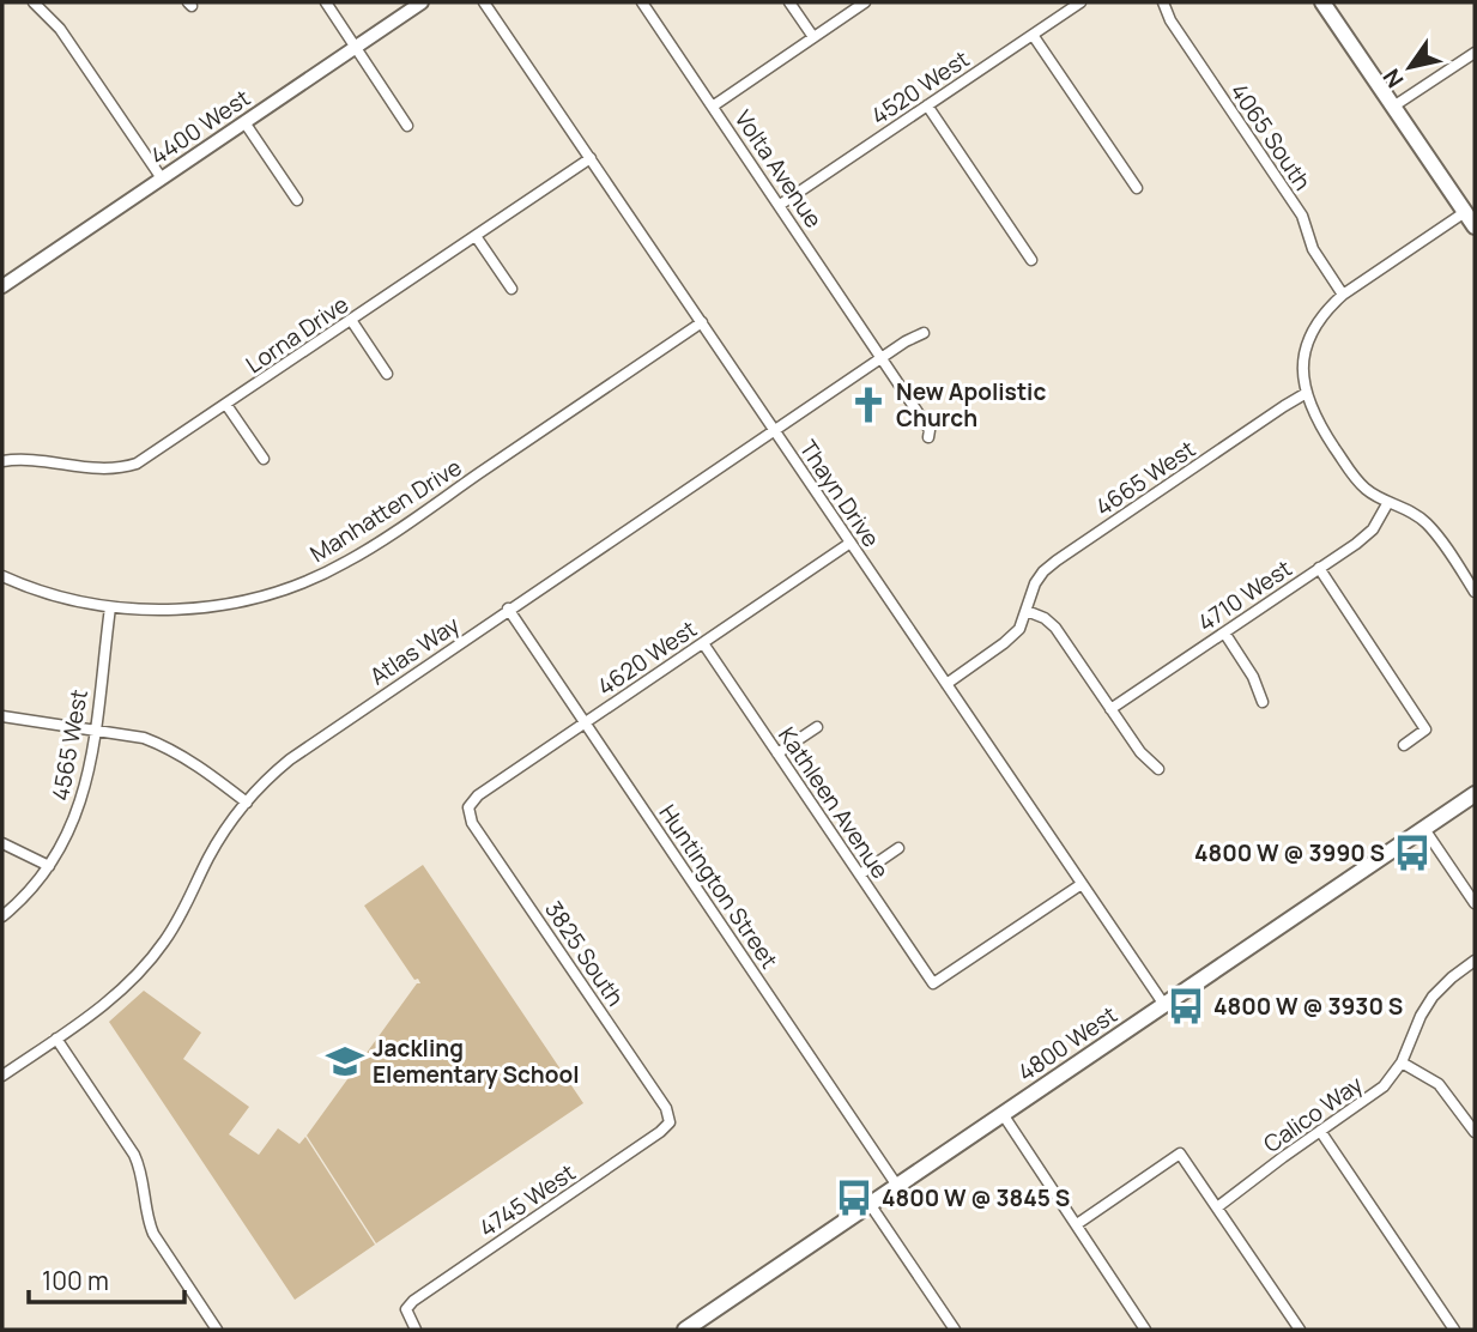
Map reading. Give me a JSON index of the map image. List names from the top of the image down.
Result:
{
  "streets": {
    "main road": ["4800 West"],
    "street": [
      "4520 West",
      "4400 West",
      "4065 South",
      "Volta Avenue",
      "Lorna Drive",
      "4665 West",
      "Thayn Drive",
      "Manhatten Drive",
      "4710 West",
      "Atlas Way",
      "4620 West",
      "4565 West",
      "Kathleen Avenue",
      "Huntington Street",
      "3825 South",
      "Calico Way",
      "4745 West"
    ]
  },
  "crossings": [
    ["4520 West", "Volta Avenue"],
    ["Volta Avenue", "Atlas Way"],
    ["Lorna Drive", "Thayn Drive"],
    ["4665 West", "Thayn Drive"],
    ["Thayn Drive", "Manhatten Drive"],
    ["Thayn Drive", "Atlas Way"],
    ["Thayn Drive", "4620 West"],
    ["Thayn Drive", "Kathleen Avenue"],
    ["Thayn Drive", "4800 West"],
    ["Manhatten Drive", "4565 West"],
    ["Atlas Way", "Huntington Street"],
    ["4620 West", "Kathleen Avenue"],
    ["4620 West", "Huntington Street"],
    ["4620 West", "3825 South"],
    ["Huntington Street", "4800 West"],
    ["3825 South", "4745 West"]
  ],
  "places": {
    "church": ["New Apolistic Church"],
    "bus stop": ["4800 W @ 3990 S", "4800 W @ 3930 S", "4800 W @ 3845 S"],
    "school or university": ["Jackling Elementary School"]
  },
  "scale_bar": "100 m",
  "north": "bottom left"
}
